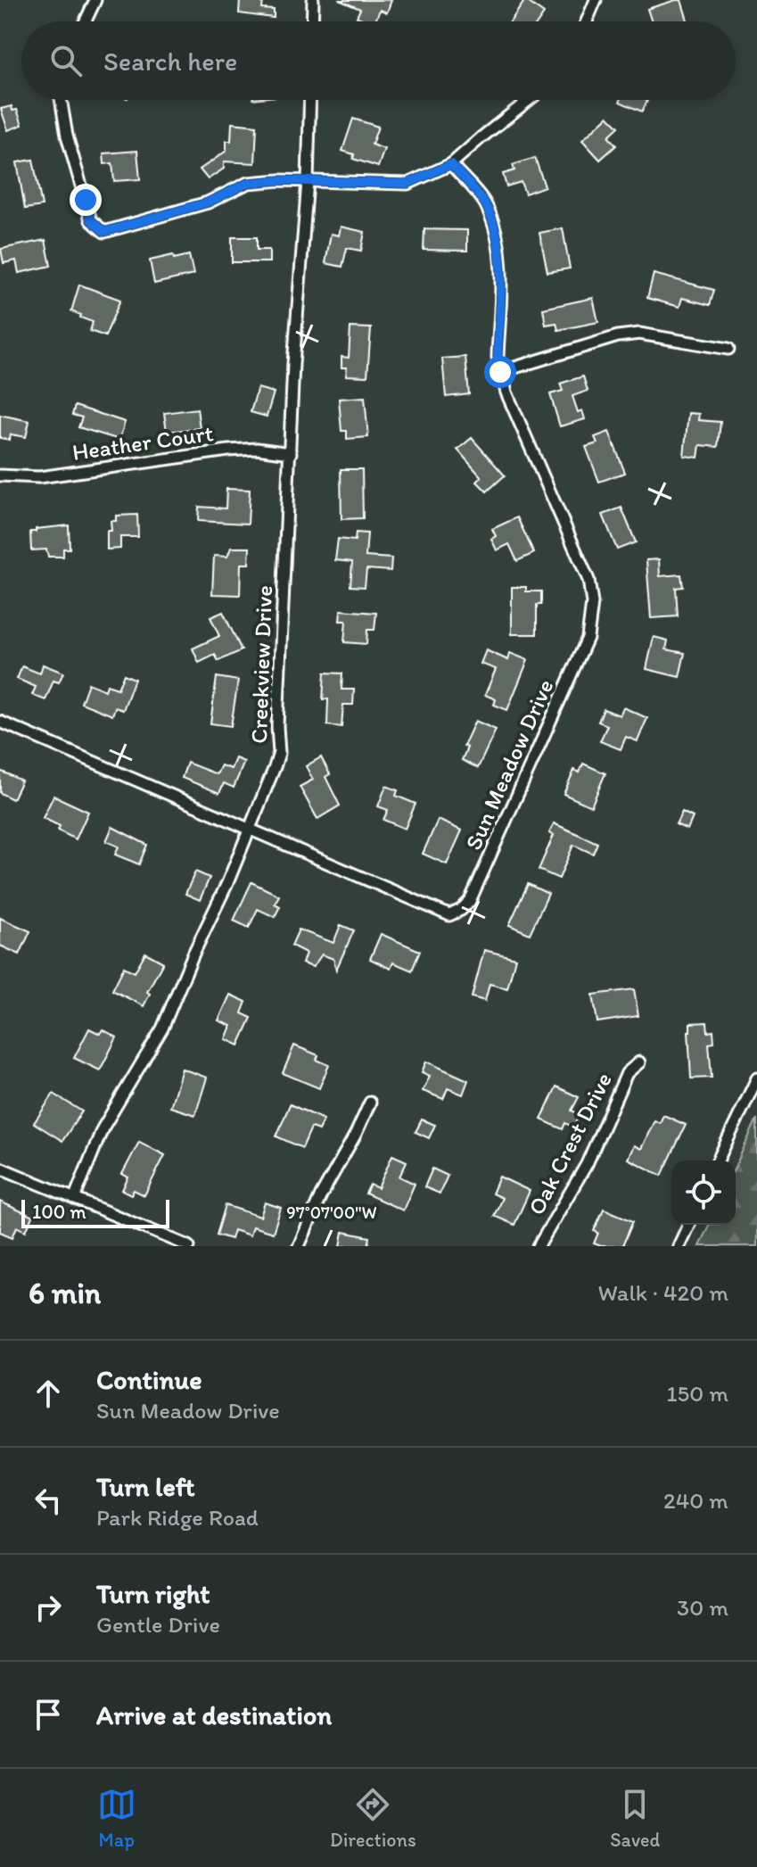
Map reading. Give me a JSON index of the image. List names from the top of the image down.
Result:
{
  "streets": {
    "street": [
      "Heather Court",
      "Creekview Drive",
      "Sun Meadow Drive",
      "Oak Crest Drive"
    ]
  },
  "crossings": [
    ["Heather Court", "Creekview Drive"],
    ["Creekview Drive", "Sun Meadow Drive"]
  ],
  "scale_bar": "100 m",
  "page": {
    "search": "Search here",
    "scale": "100 m",
    "heading": ["6 min", "Walk · 420 m"],
    "list": [
      ["Continue", "Sun Meadow Drive", "150 m"],
      ["Turn left", "Park Ridge Road", "240 m"],
      ["Turn right", "Gentle Drive", "30 m"],
      "Arrive at destination"
    ],
    "nav": ["Map", "Directions", "Saved"]
  },
  "coordinates": ["97°07'00\"W"]
}
